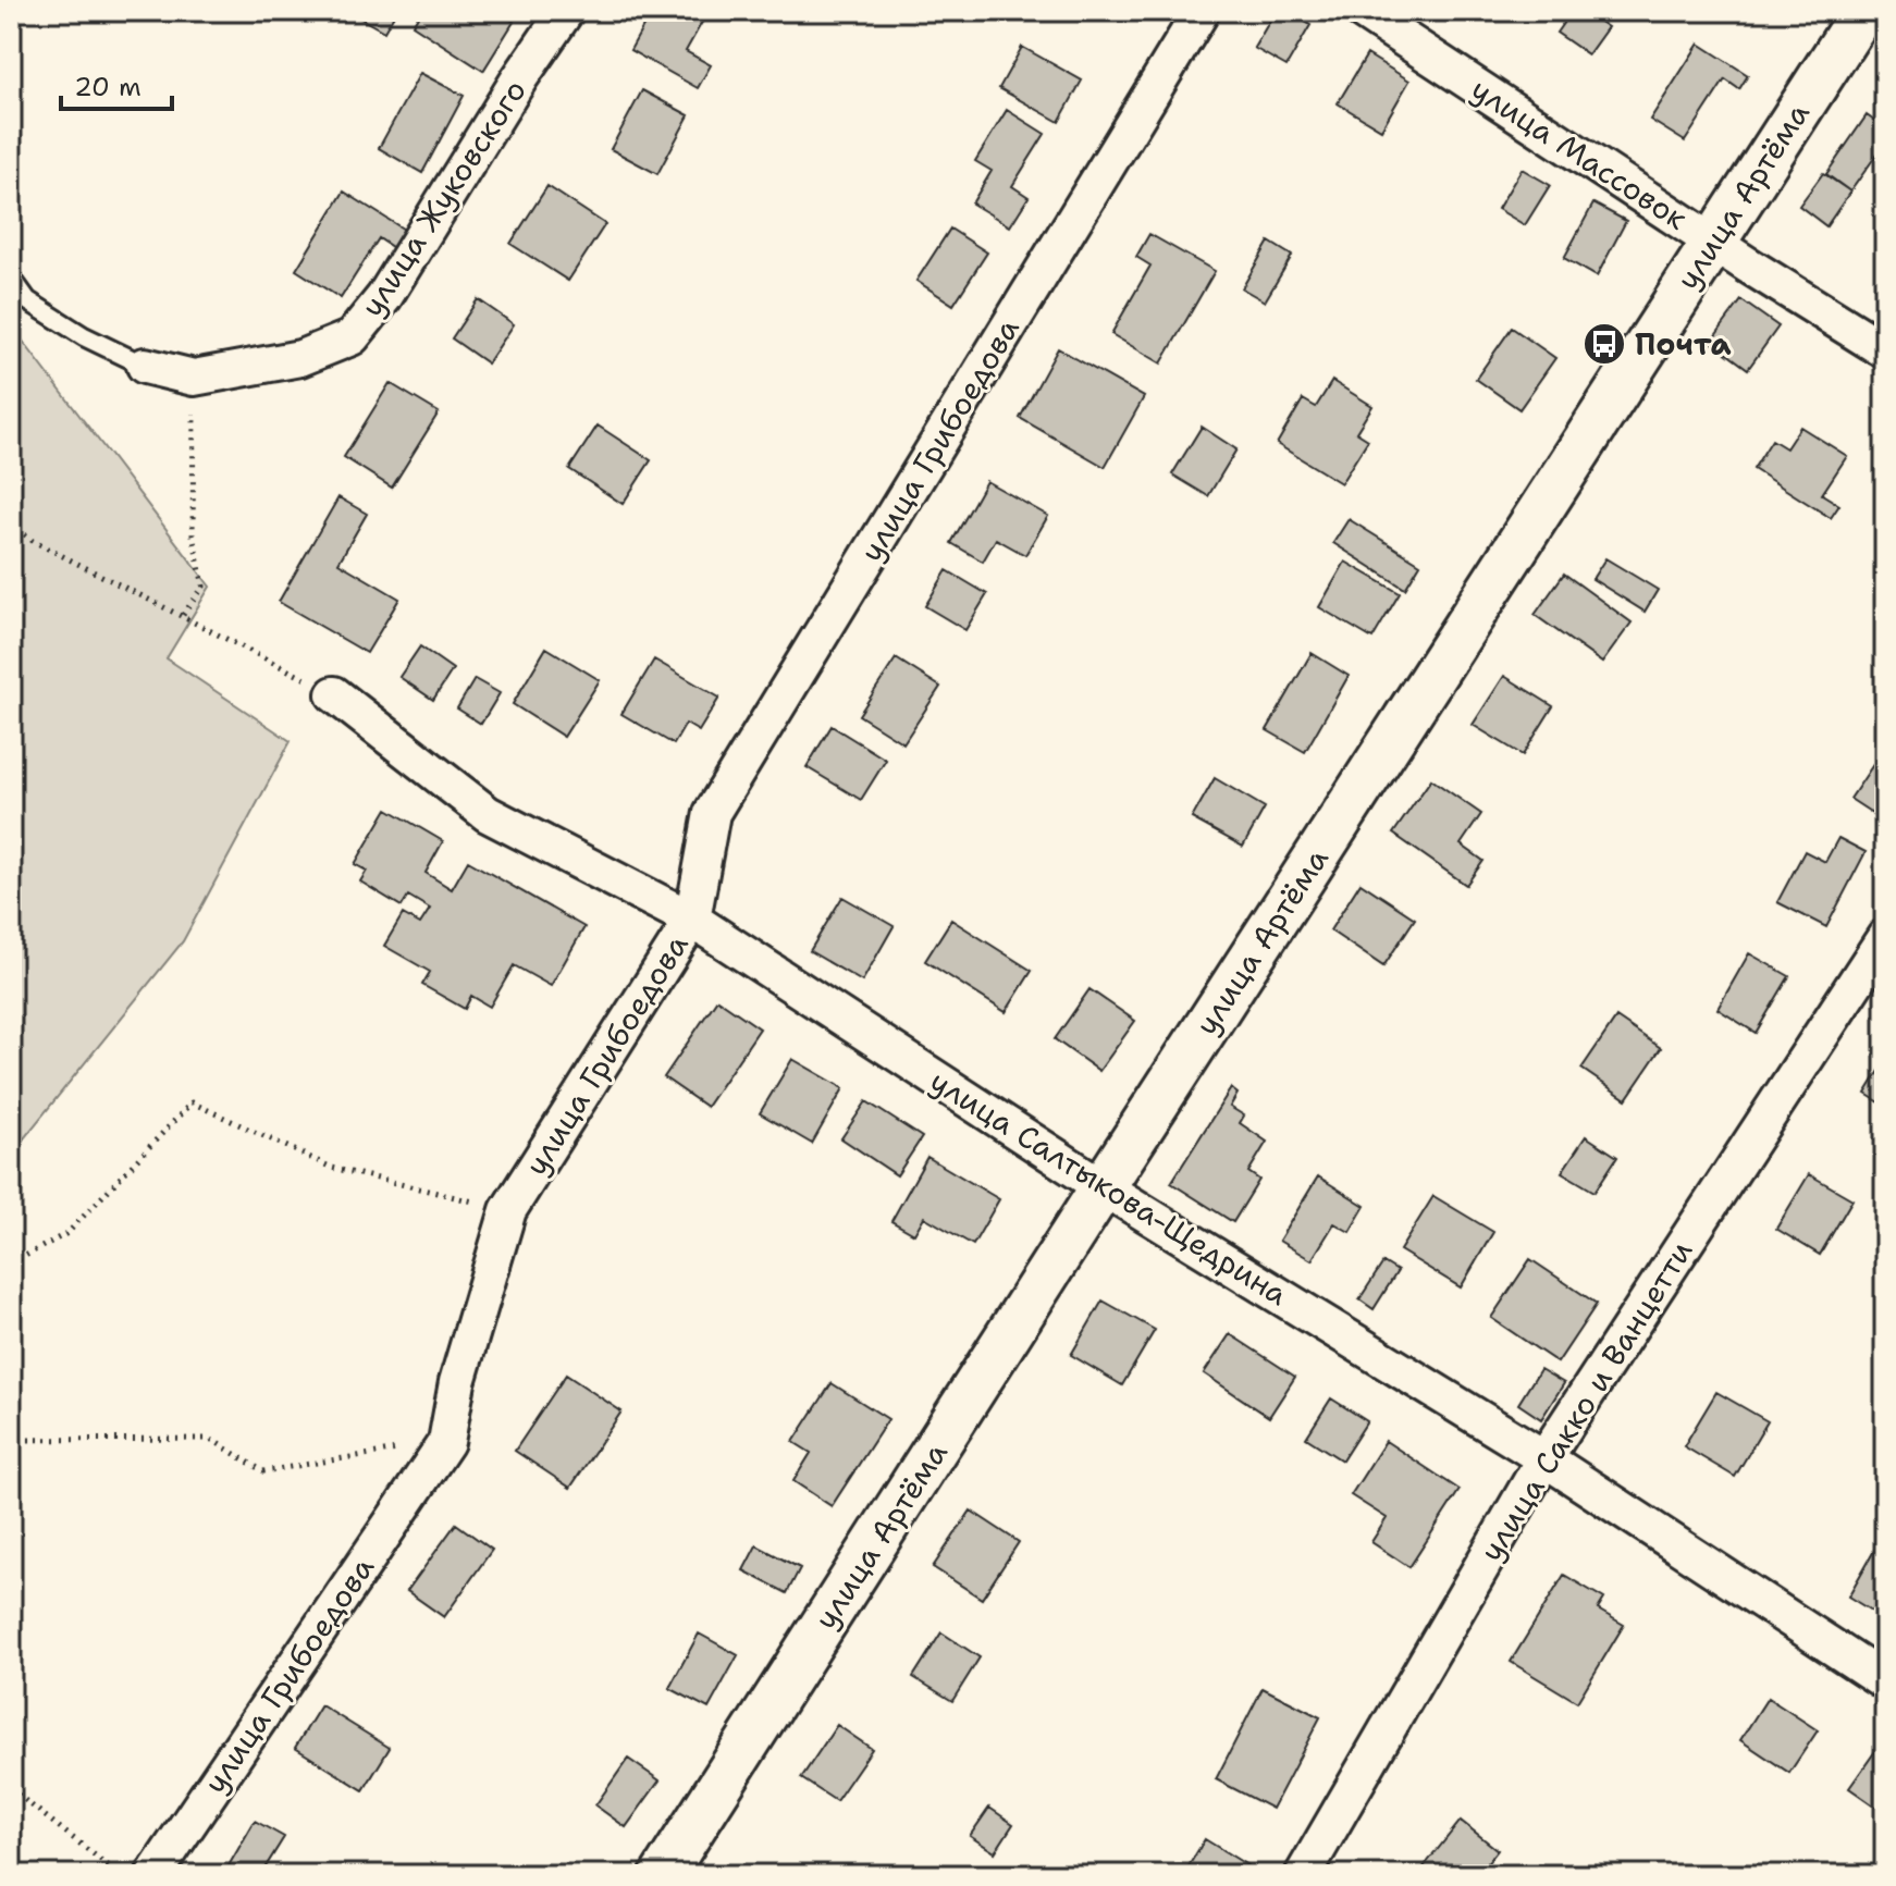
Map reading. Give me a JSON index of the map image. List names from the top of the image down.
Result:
{
  "streets": {
    "street": [
      "улица Массовок",
      "улица Артёма",
      "улица Жуковского",
      "улица Грибоедова",
      "улица Салтыкова-Щедрина",
      "улица Сакко и Ванцетти"
    ]
  },
  "crossings": [
    ["улица Массовок", "улица Артёма"],
    ["улица Артёма", "улица Салтыкова-Щедрина"],
    ["улица Грибоедова", "улица Салтыкова-Щедрина"],
    ["улица Салтыкова-Щедрина", "улица Сакко и Ванцетти"]
  ],
  "places": {
    "bus stop": ["Почта"]
  },
  "scale_bar": "20 m"
}
